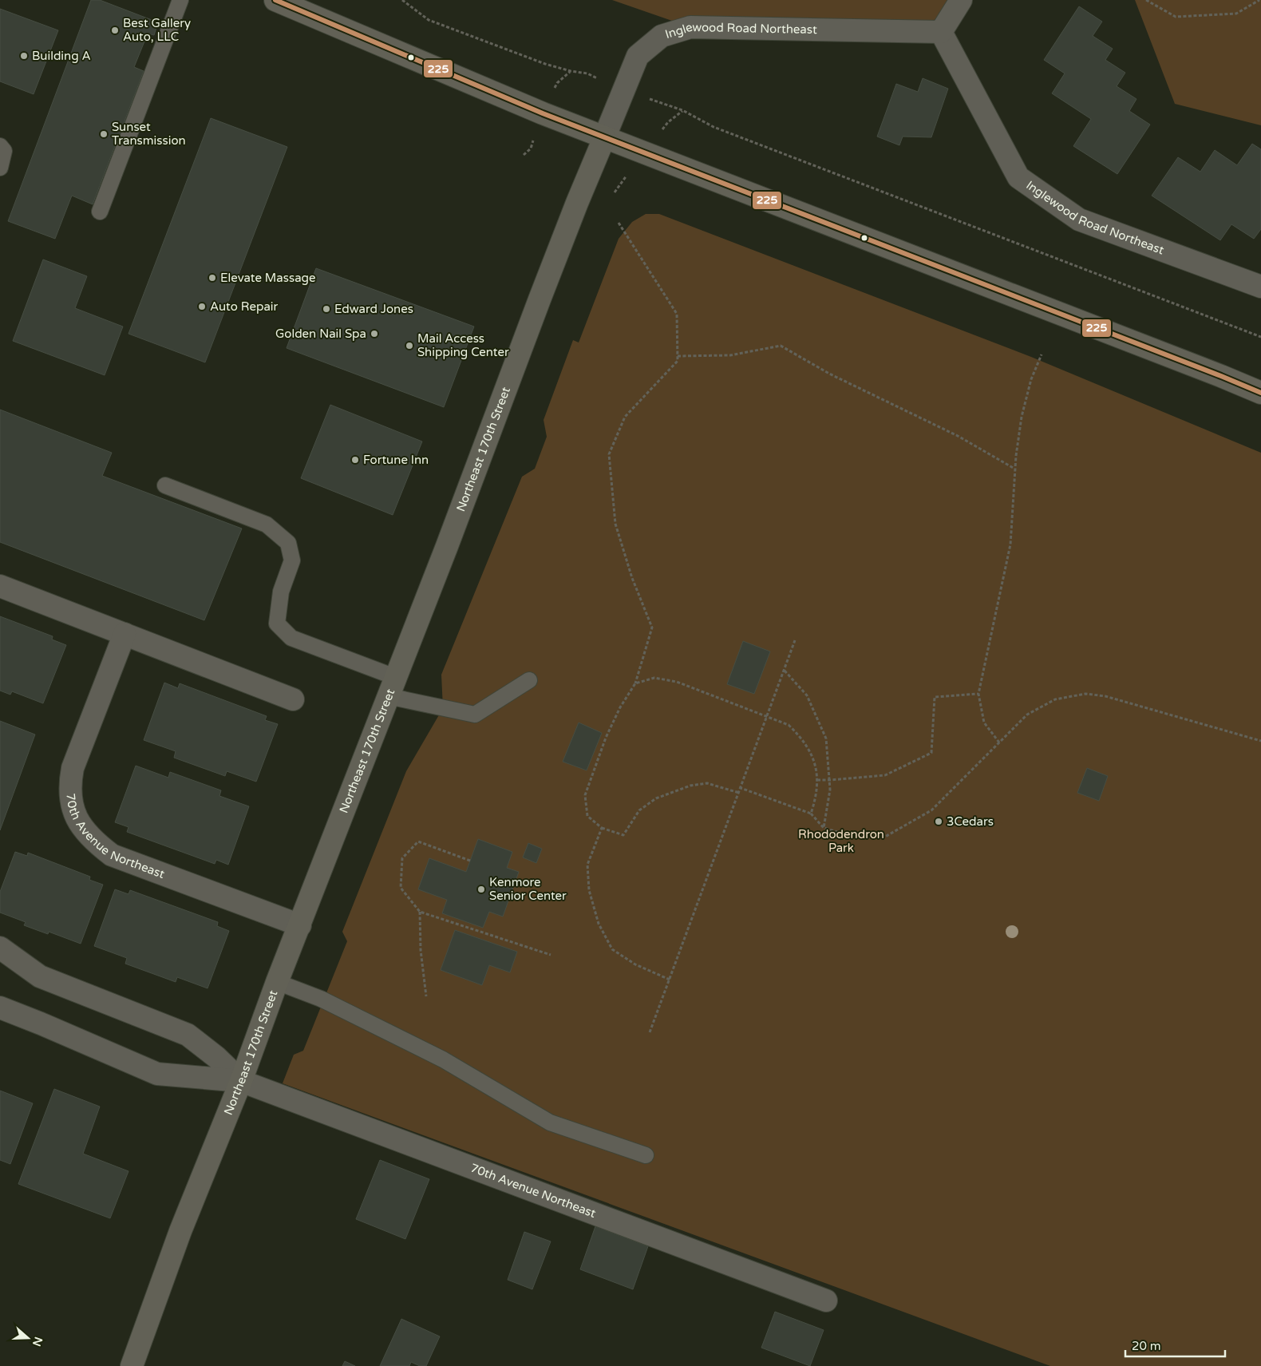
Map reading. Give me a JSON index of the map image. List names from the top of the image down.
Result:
{
  "streets": {
    "main road": ["Northeast 170th Street"],
    "street": ["Inglewood Road Northeast", "70th Avenue Northeast"]
  },
  "crossings": [
    ["Inglewood Road Northeast", "Northeast 170th Street"],
    ["Northeast 170th Street", "70th Avenue Northeast"]
  ],
  "parks": ["Rhododendron Park"],
  "places": [
    "Best Gallery Auto, LLC",
    "Building A",
    "Sunset Transmission",
    "Elevate Massage",
    "Auto Repair",
    "Edward Jones",
    "Golden Nail Spa",
    "Mail Access Shipping Center",
    "Fortune Inn",
    "3Cedars",
    "Kenmore Senior Center"
  ],
  "lines": ["transit line 225"],
  "scale_bar": "20 m",
  "north": "right"
}
